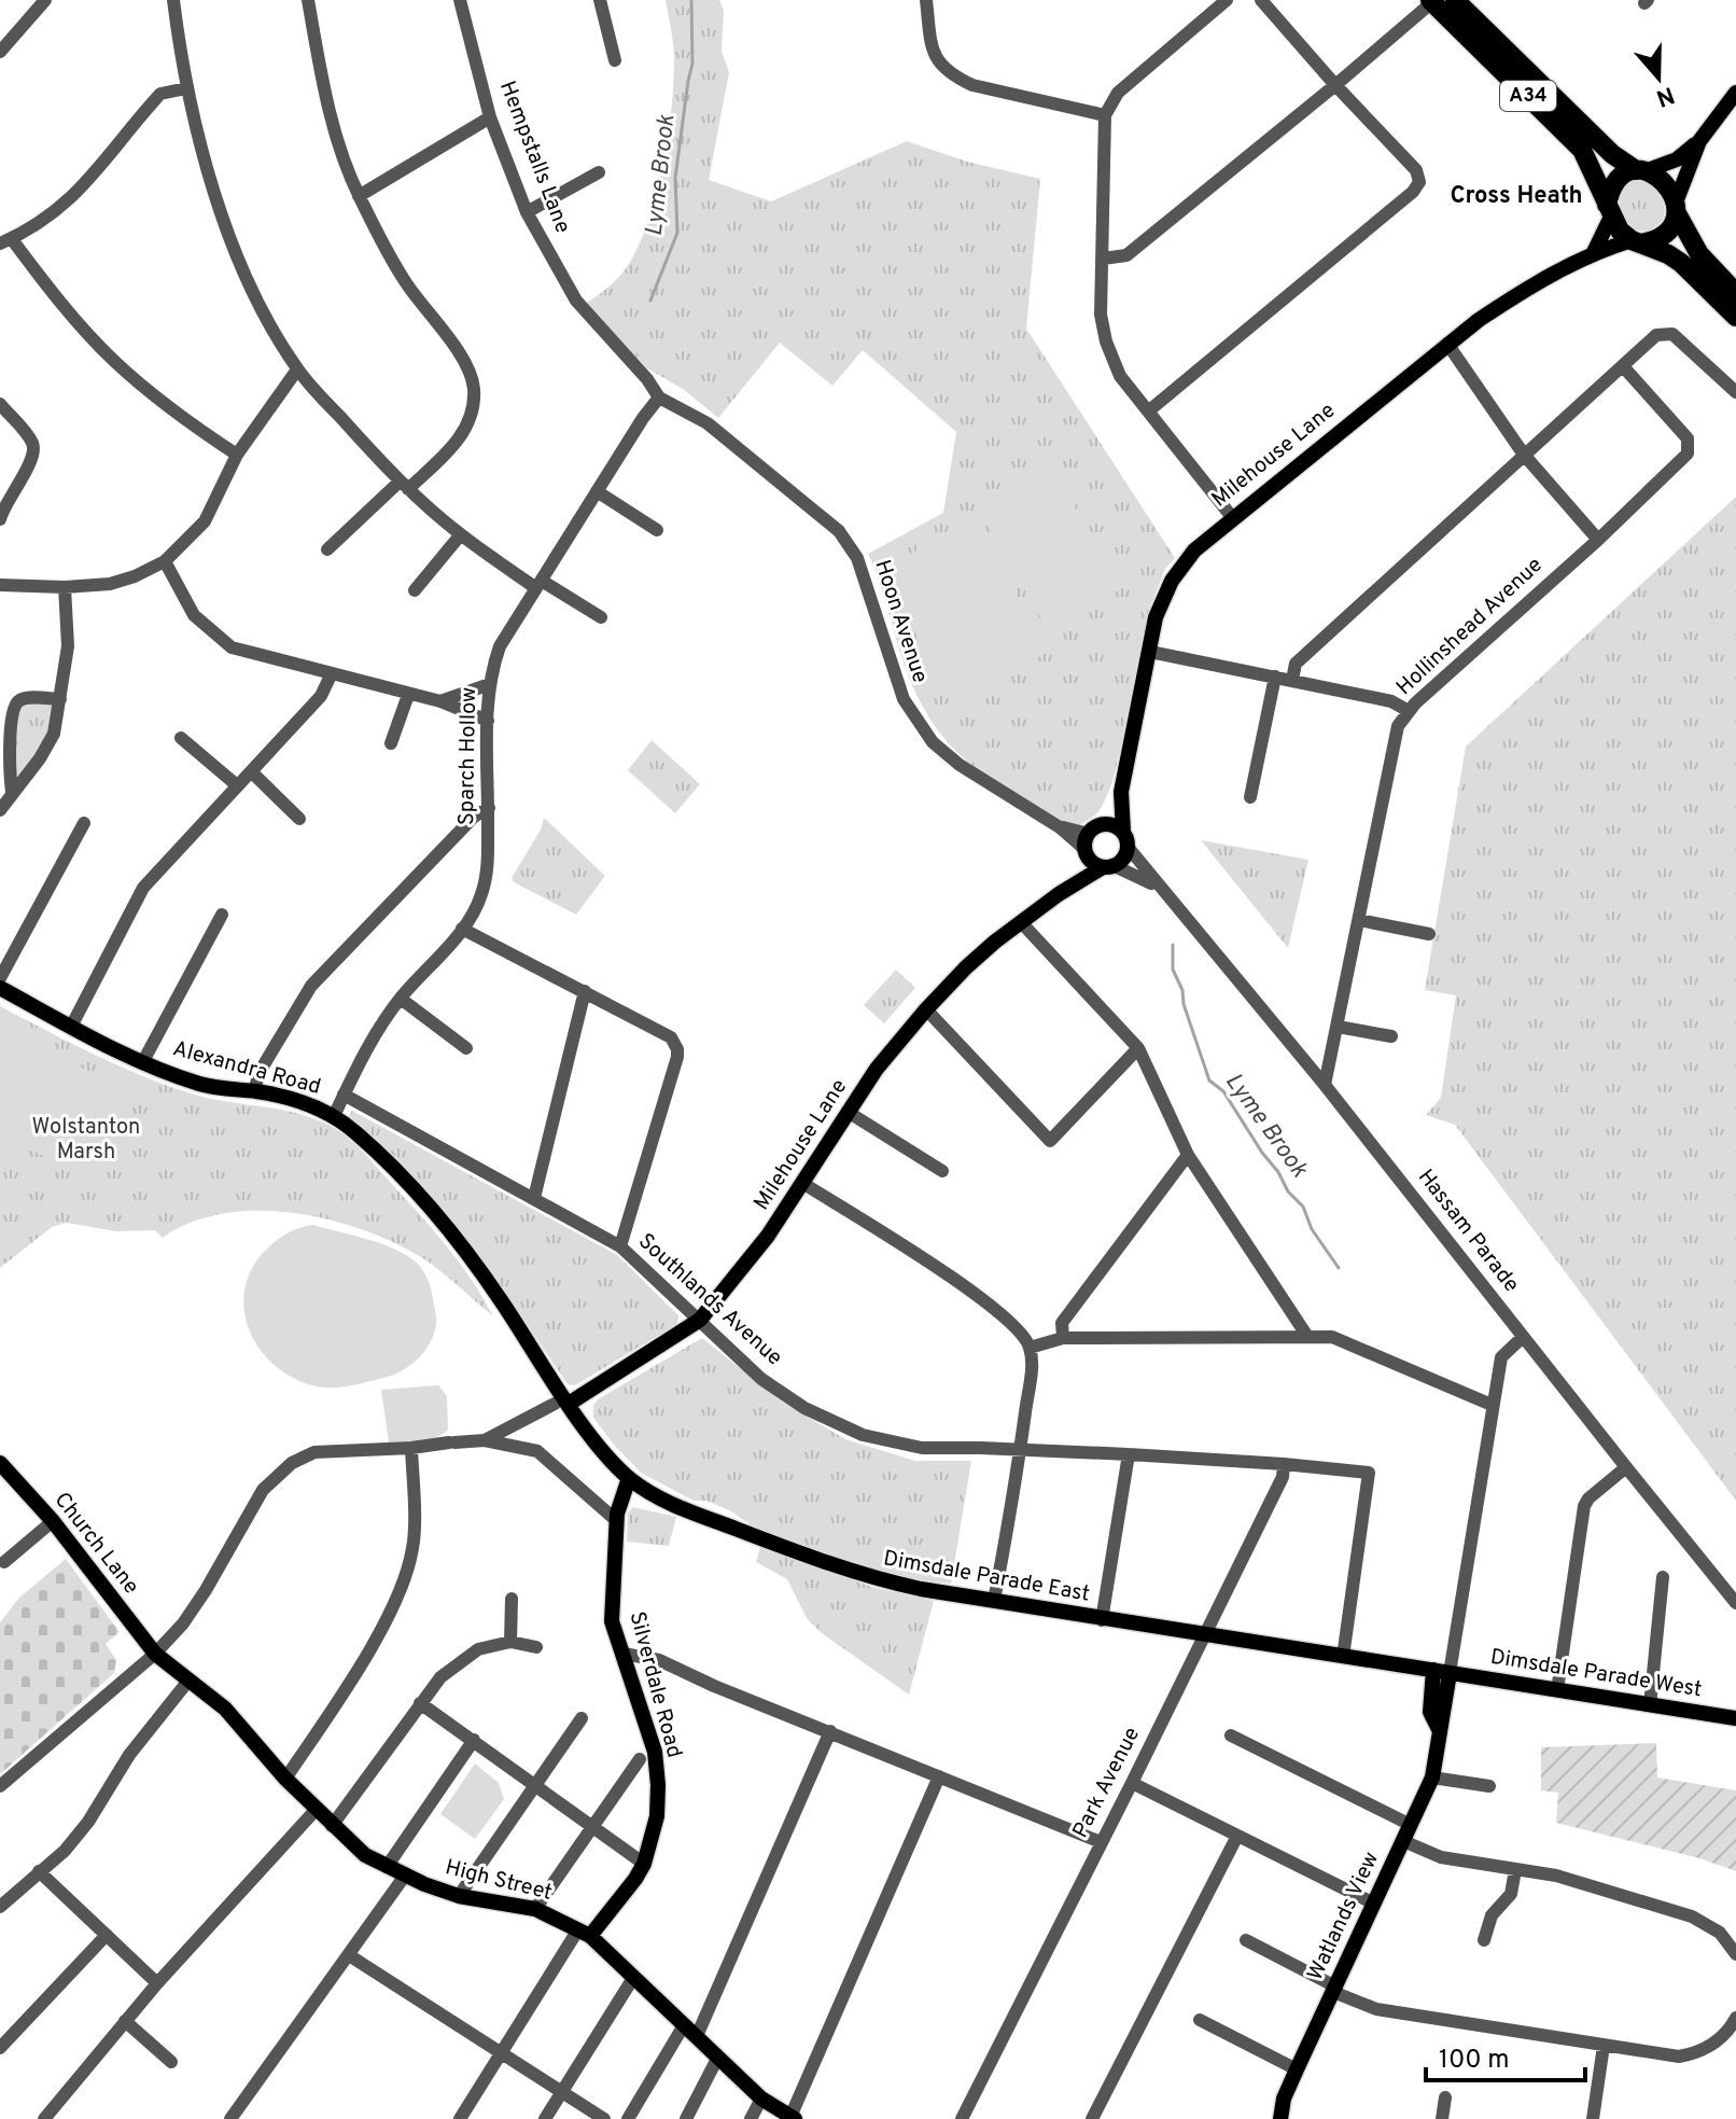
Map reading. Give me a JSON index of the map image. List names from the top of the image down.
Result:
{
  "streets": {
    "highway": ["A34"],
    "main road": [
      "Milehouse Lane",
      "Alexandra Road",
      "Church Lane",
      "Dimsdale Parade East",
      "Dimsdale Parade West",
      "Silverdale Road",
      "High Street",
      "Watlands View"
    ],
    "street": [
      "Hempstalls Lane",
      "Hoon Avenue",
      "Hollinshead Avenue",
      "Sparch Hollow",
      "Hassam Parade",
      "Southlands Avenue",
      "Park Avenue"
    ]
  },
  "crossings": [
    ["A34", "Milehouse Lane"],
    ["Hempstalls Lane", "Hoon Avenue"],
    ["Hempstalls Lane", "Sparch Hollow"],
    ["Milehouse Lane", "Hoon Avenue"],
    ["Milehouse Lane", "Alexandra Road"],
    ["Milehouse Lane", "Hassam Parade"],
    ["Milehouse Lane", "Southlands Avenue"],
    ["Milehouse Lane", "Dimsdale Parade East"],
    ["Hoon Avenue", "Sparch Hollow"],
    ["Hoon Avenue", "Hassam Parade"],
    ["Hollinshead Avenue", "Hassam Parade"],
    ["Sparch Hollow", "Alexandra Road"],
    ["Sparch Hollow", "Southlands Avenue"],
    ["Alexandra Road", "Dimsdale Parade East"],
    ["Southlands Avenue", "Dimsdale Parade East"],
    ["Southlands Avenue", "Park Avenue"],
    ["Church Lane", "High Street"],
    ["Dimsdale Parade East", "Dimsdale Parade West"],
    ["Dimsdale Parade East", "Silverdale Road"],
    ["Dimsdale Parade East", "Park Avenue"],
    ["Dimsdale Parade East", "Watlands View"],
    ["Dimsdale Parade West", "Watlands View"],
    ["Silverdale Road", "High Street"]
  ],
  "districts": ["Cross Heath"],
  "water": ["Lyme Brook"],
  "parks": ["Wolstanton Marsh"],
  "scale_bar": "100 m",
  "north": "bottom"
}
